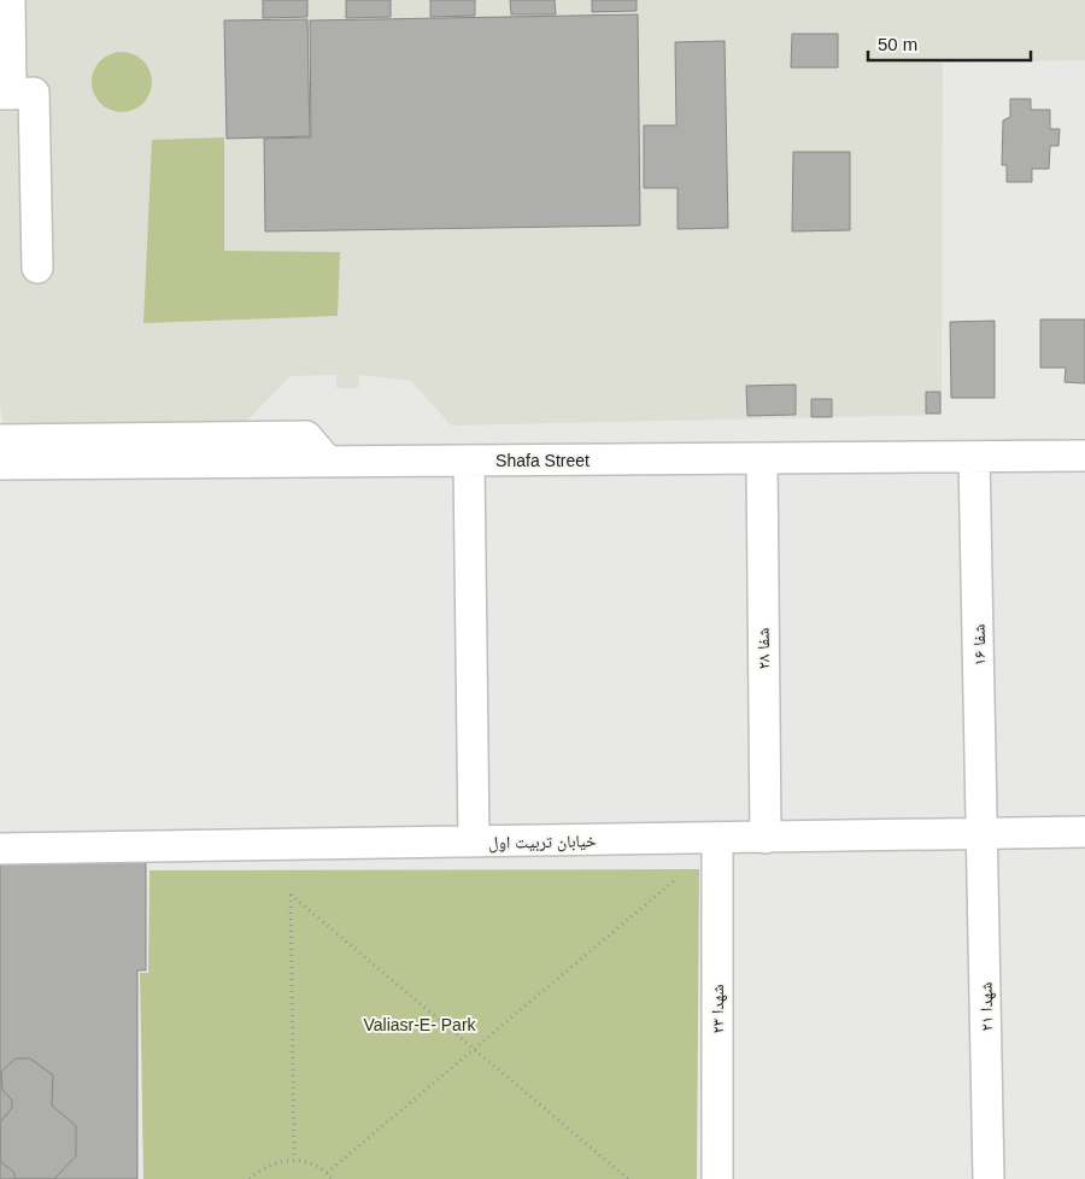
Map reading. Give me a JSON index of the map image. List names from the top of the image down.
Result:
{
  "streets": {
    "street": [
      "Shafa Street",
      "شفا ۱۶",
      "شفا ۲۸",
      "خیابان تربیت اول",
      "شهدا ۲۱",
      "شهدا ۲۳"
    ]
  },
  "crossings": [
    ["Shafa Street", "شفا ۱۶"],
    ["Shafa Street", "شفا ۲۸"],
    ["شفا ۱۶", "خیابان تربیت اول"],
    ["شفا ۱۶", "شهدا ۲۱"],
    ["شفا ۲۸", "خیابان تربیت اول"],
    ["خیابان تربیت اول", "شهدا ۲۱"],
    ["خیابان تربیت اول", "شهدا ۲۳"]
  ],
  "parks": ["Valiasr-E- Park"],
  "scale_bar": "50 m"
}
